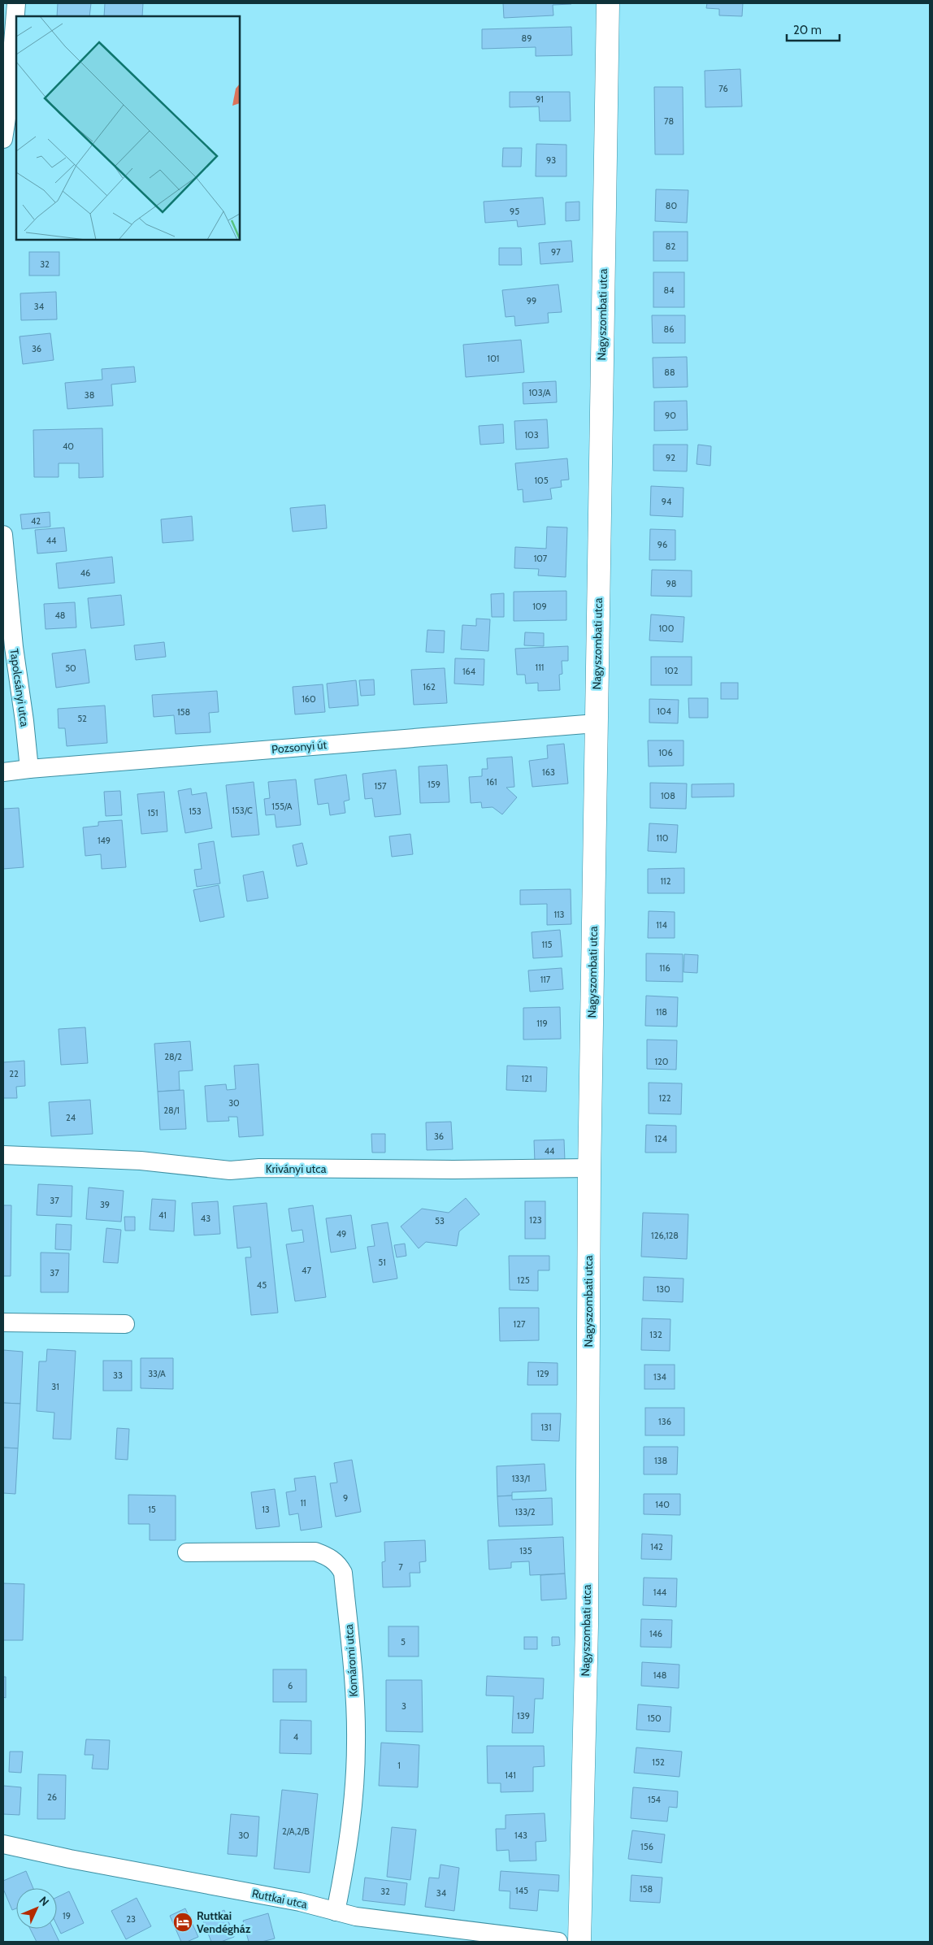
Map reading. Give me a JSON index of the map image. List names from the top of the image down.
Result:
{
  "streets": {
    "street": [
      "Nagyszombati utca",
      "Tapolcsányi utca",
      "Pozsonyi út",
      "Kriványi utca",
      "Komáromi utca",
      "Ruttkai utca"
    ]
  },
  "crossings": [
    ["Nagyszombati utca", "Pozsonyi út"],
    ["Nagyszombati utca", "Kriványi utca"],
    ["Tapolcsányi utca", "Pozsonyi út"],
    ["Komáromi utca", "Ruttkai utca"]
  ],
  "places": {
    "hotel": ["Ruttkai Vendégház"]
  },
  "house_numbers": [
    "89",
    "76",
    "91",
    "78",
    "93",
    "80",
    "95",
    "82",
    "97",
    "32",
    "84",
    "99",
    "34",
    "86",
    "36",
    "101",
    "88",
    "103/A",
    "38",
    "90",
    "103",
    "40",
    "92",
    "105",
    "94",
    "42",
    "44",
    "96",
    "107",
    "46",
    "98",
    "109",
    "48",
    "100",
    "111",
    "50",
    "102",
    "164",
    "162",
    "160",
    "104",
    "158",
    "52",
    "106",
    "163",
    "161",
    "159",
    "157",
    "108",
    "155/A",
    "153/C",
    "153",
    "151",
    "110",
    "149",
    "112",
    "113",
    "114",
    "115",
    "116",
    "117",
    "118",
    "119",
    "28/2",
    "120",
    "22",
    "121",
    "122",
    "30",
    "28/1",
    "24",
    "36",
    "124",
    "44",
    "37",
    "39",
    "41",
    "43",
    "123",
    "53",
    "49",
    "126,128",
    "51",
    "47",
    "37",
    "125",
    "45",
    "130",
    "127",
    "132",
    "33/A",
    "129",
    "33",
    "134",
    "31",
    "136",
    "131",
    "138",
    "133/1",
    "9",
    "11",
    "140",
    "15",
    "13",
    "133/2",
    "142",
    "135",
    "7",
    "144",
    "146",
    "5",
    "148",
    "6",
    "3",
    "139",
    "150",
    "4",
    "152",
    "1",
    "141",
    "26",
    "154",
    "2/A,2/B",
    "30",
    "143",
    "156",
    "158",
    "145",
    "32",
    "34",
    "19",
    "23"
  ],
  "scale_bar": "20 m",
  "north": "top right"
}
